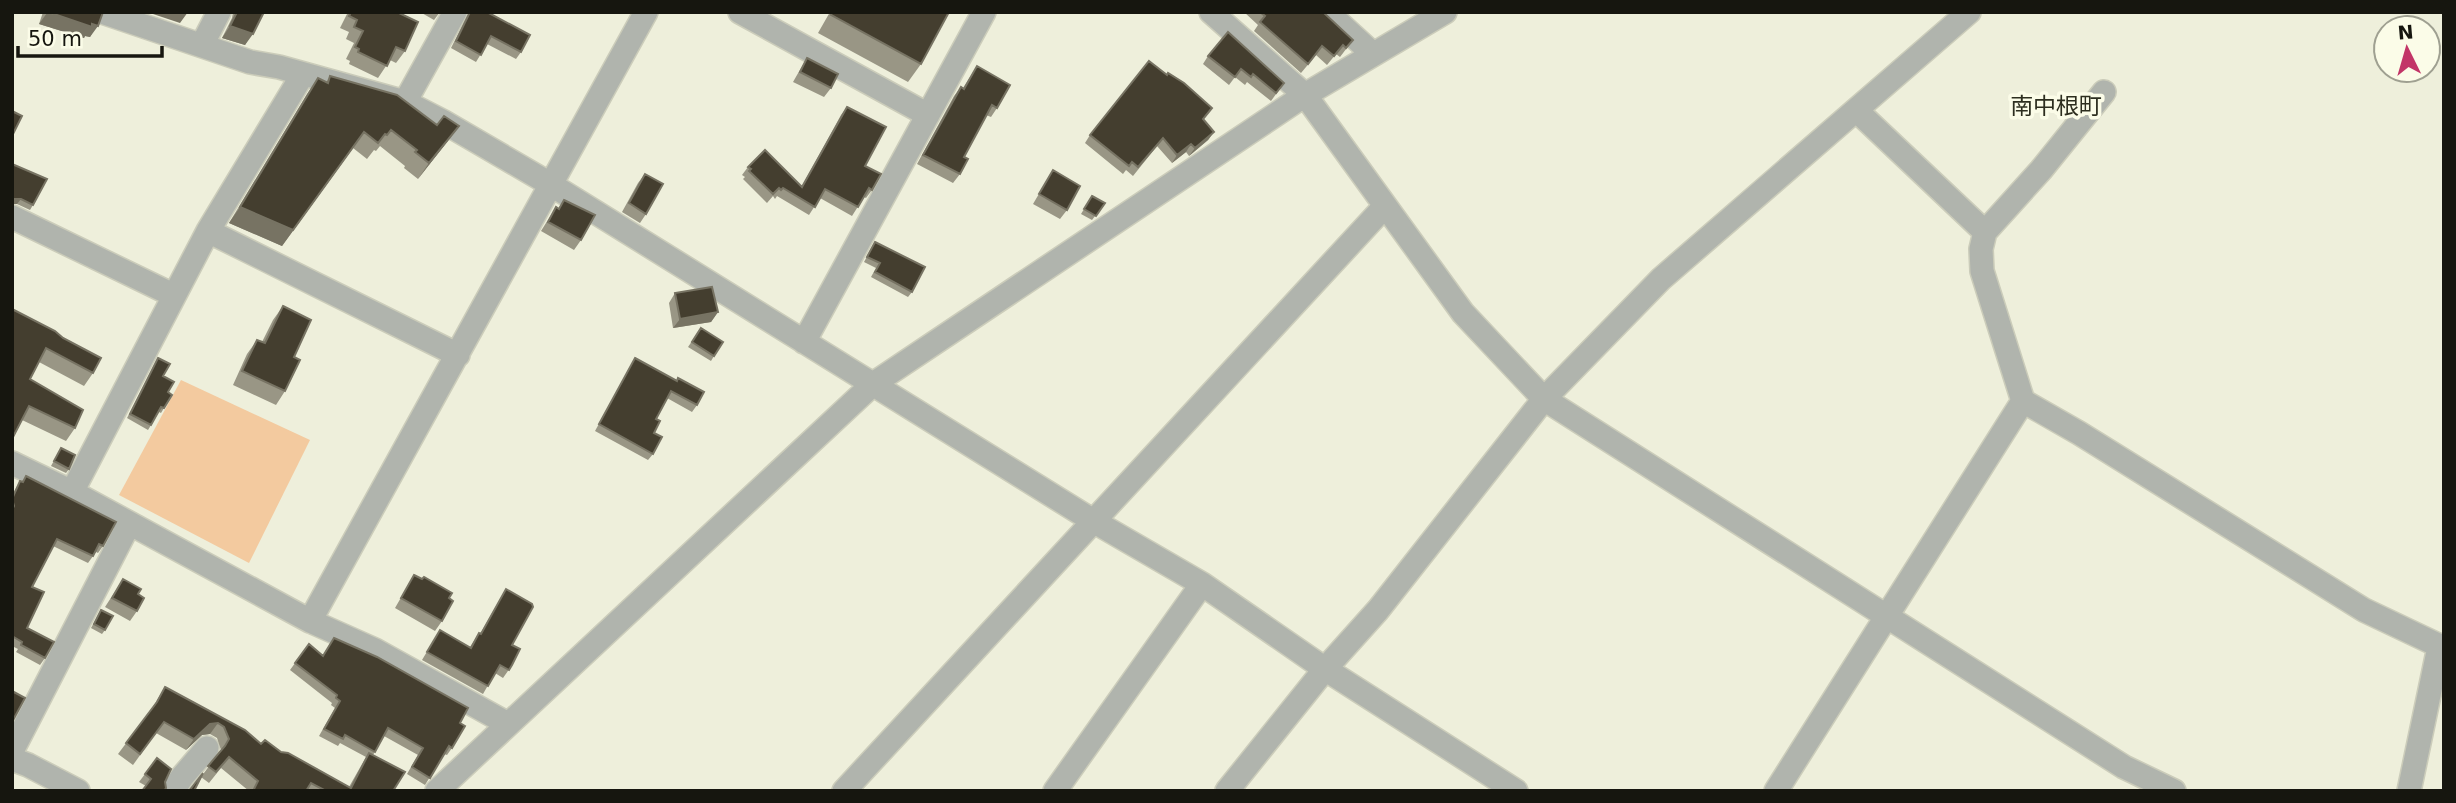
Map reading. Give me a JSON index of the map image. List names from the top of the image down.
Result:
{
  "districts": ["南中根町"],
  "scale_bar": "50 m",
  "north": "top"
}
